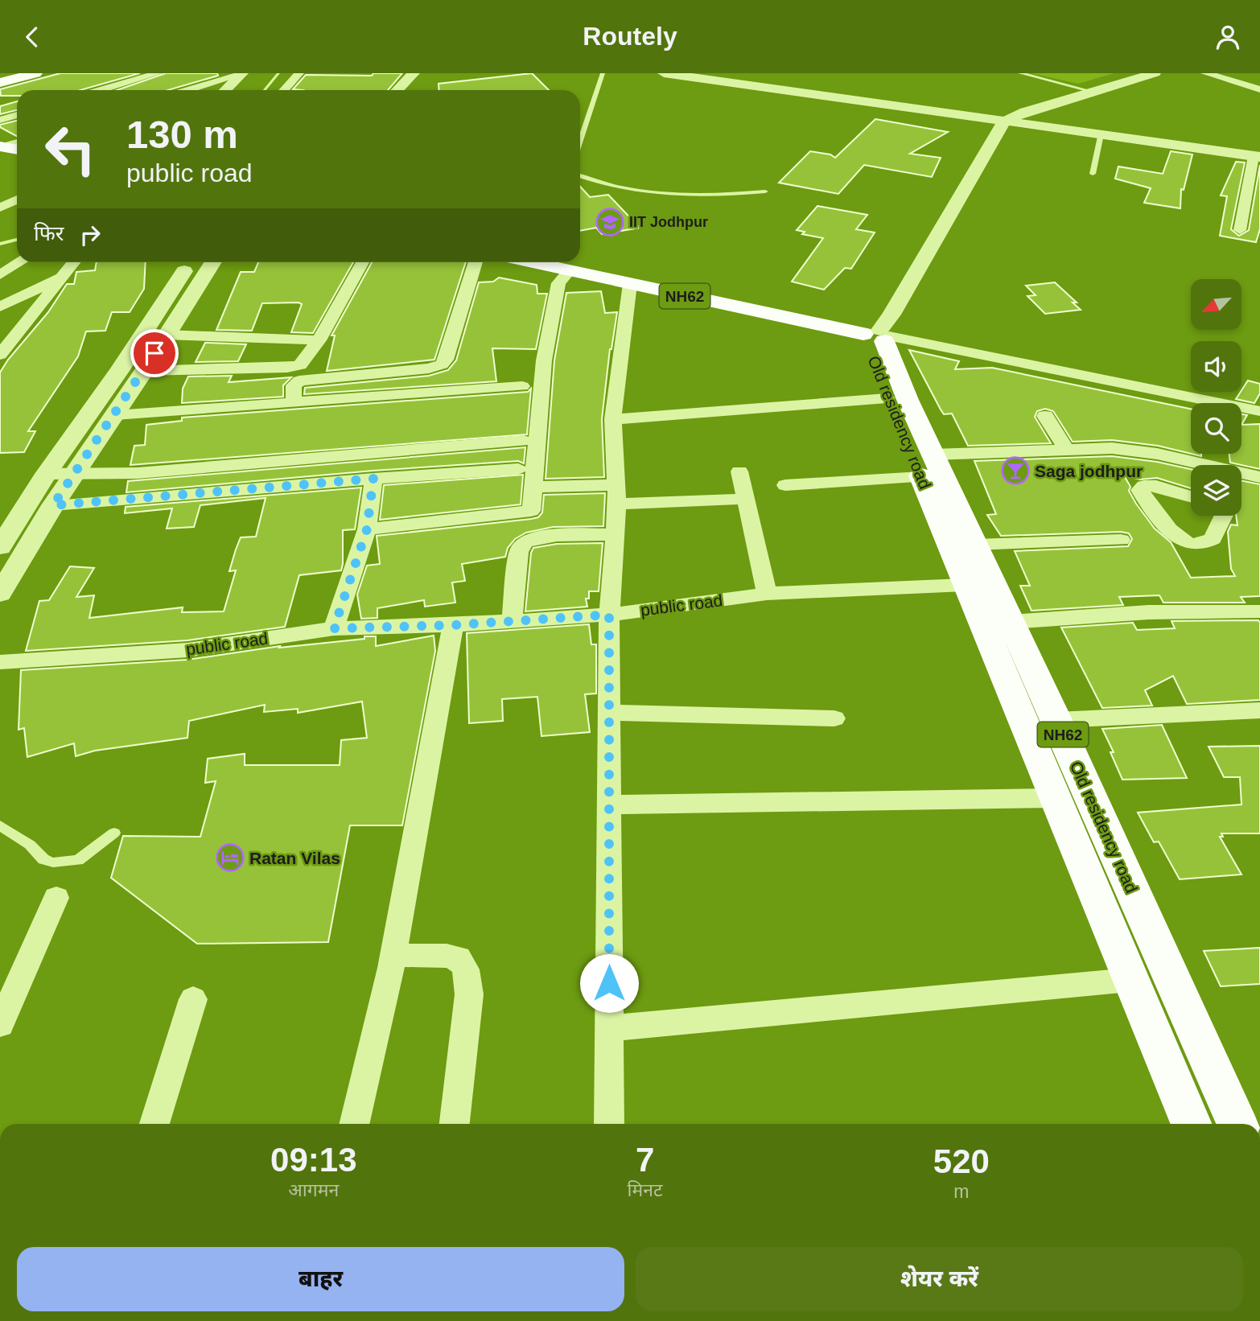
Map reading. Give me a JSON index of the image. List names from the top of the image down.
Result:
{
  "streets": {
    "highway": ["NH62", "Old residency road"],
    "street": ["public road"]
  },
  "crossings": [
    ["NH62", "Old residency road"],
    ["Old residency road", "public road"]
  ],
  "places": {
    "school or university": ["IIT Jodhpur"],
    "bar": ["Saga jodhpur"],
    "hotel": ["Ratan Vilas"]
  },
  "north": "bottom left",
  "page": {
    "header": "Routely",
    "turn": ["130 m", "public road"],
    "then": "फिर",
    "eta": [
      "09:13",
      "आगमन",
      "7",
      "मिनट",
      "520",
      "m"
    ],
    "buttons": ["बाहर", "शेयर करें"]
  }
}
